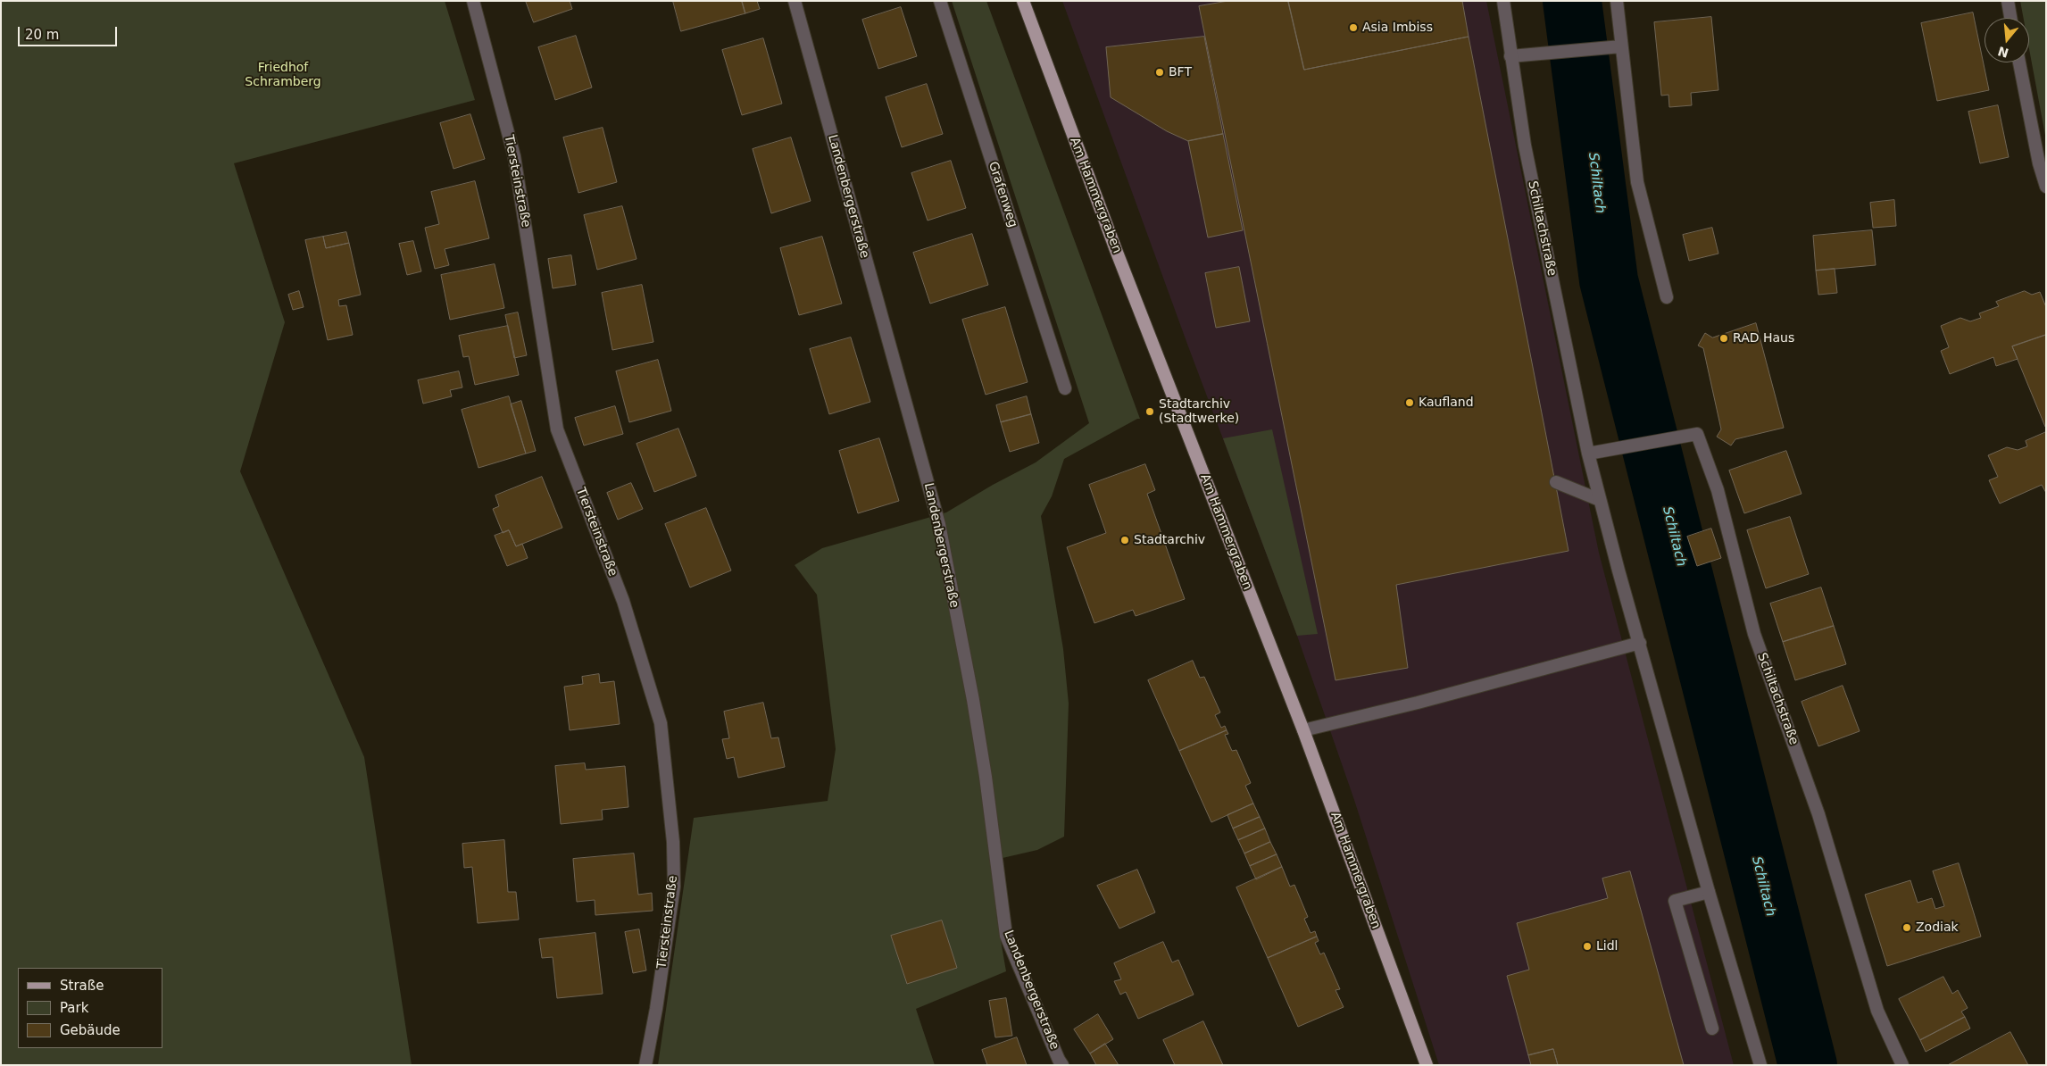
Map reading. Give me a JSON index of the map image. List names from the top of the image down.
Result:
{
  "streets": {
    "main road": ["Am Hammergraben"],
    "street": [
      "Tiersteinstraße",
      "Grafenweg",
      "Landenbergerstraße",
      "Schiltachstraße"
    ]
  },
  "water": ["Schiltach"],
  "parks": ["Friedhof Schramberg"],
  "places": [
    "Asia Imbiss",
    "BFT",
    "RAD Haus",
    "Kaufland",
    "Stadtarchiv (Stadtwerke)",
    "Stadtarchiv",
    "Zodiak",
    "Lidl"
  ],
  "legend": ["Straße", "Park", "Gebäude"],
  "scale_bar": "20 m",
  "north": "bottom"
}
